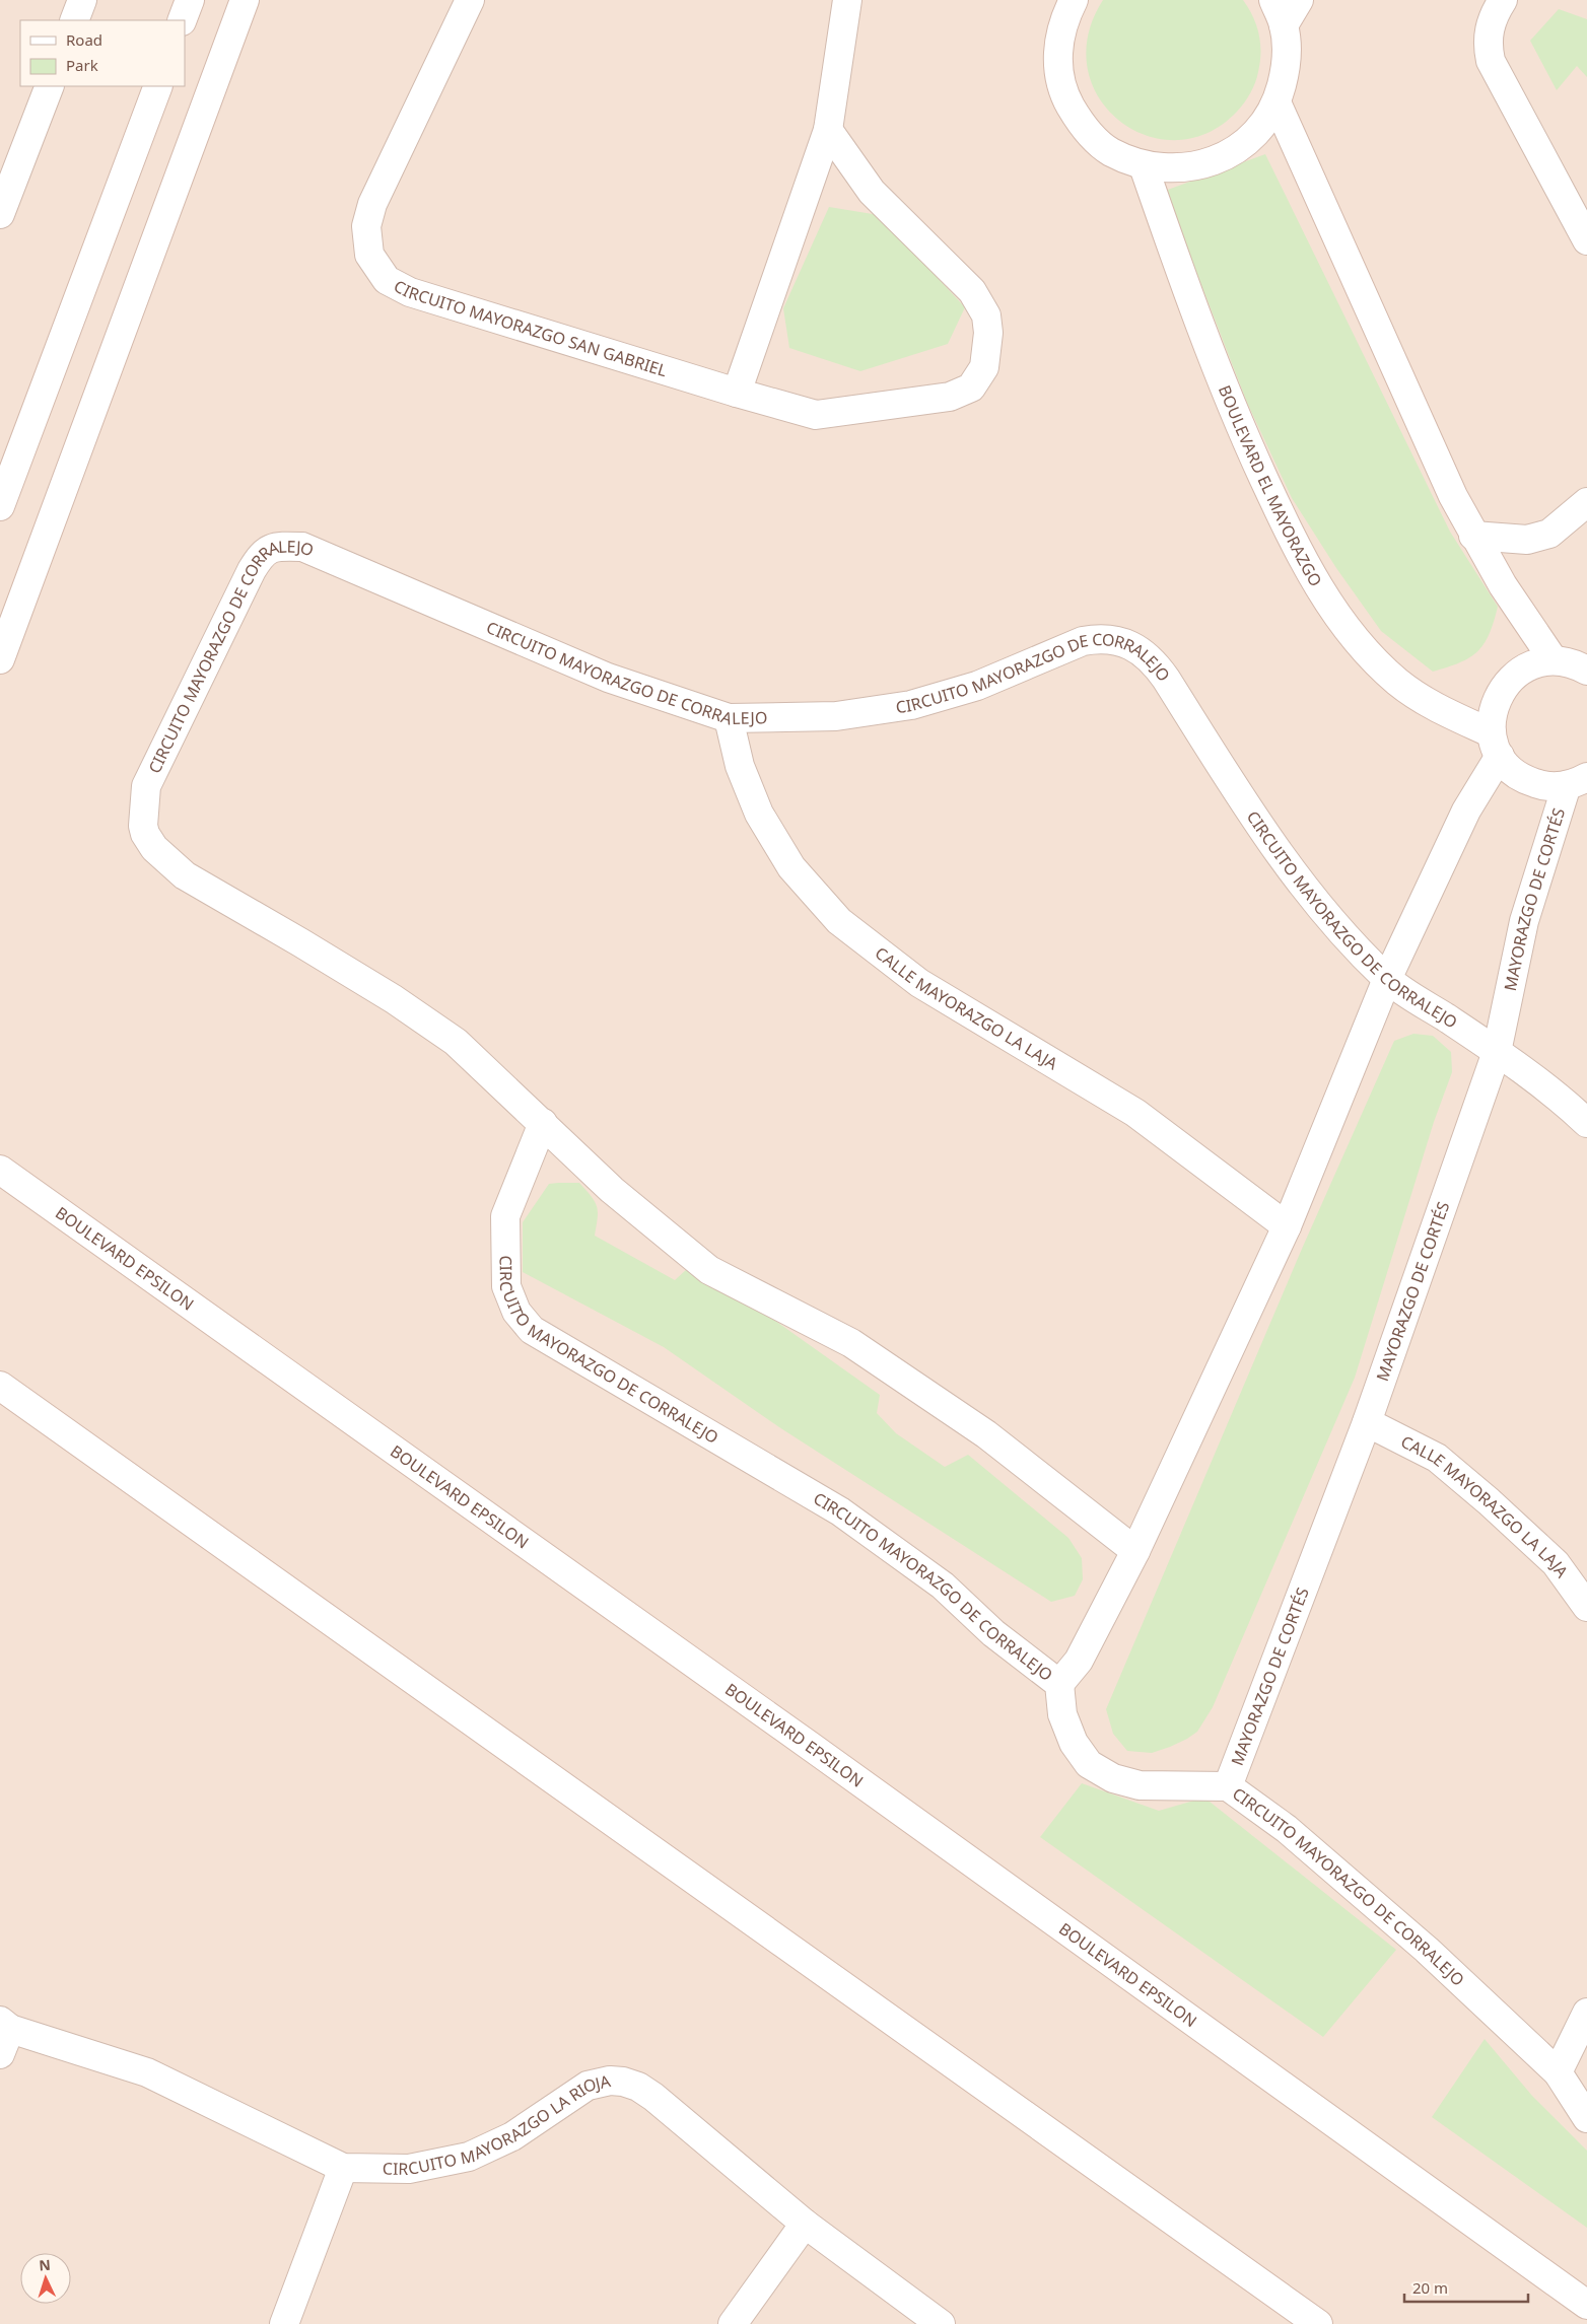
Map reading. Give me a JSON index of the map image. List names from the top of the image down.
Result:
{
  "streets": {
    "street": [
      "CIRCUITO MAYORAZGO SAN GABRIEL",
      "BOULEVARD EL MAYORAZGO",
      "CIRCUITO MAYORAZGO DE CORRALEJO",
      "MAYORAZGO DE CORTÉS",
      "CALLE MAYORAZGO LA LAJA",
      "BOULEVARD EPSILON",
      "CIRCUITO MAYORAZGO LA RIOJA"
    ]
  },
  "crossings": [
    ["CIRCUITO MAYORAZGO DE CORRALEJO", "MAYORAZGO DE CORTÉS"],
    ["CIRCUITO MAYORAZGO DE CORRALEJO", "CALLE MAYORAZGO LA LAJA"],
    ["MAYORAZGO DE CORTÉS", "CALLE MAYORAZGO LA LAJA"]
  ],
  "legend": ["Road", "Park"],
  "scale_bar": "20 m",
  "north": "top"
}
